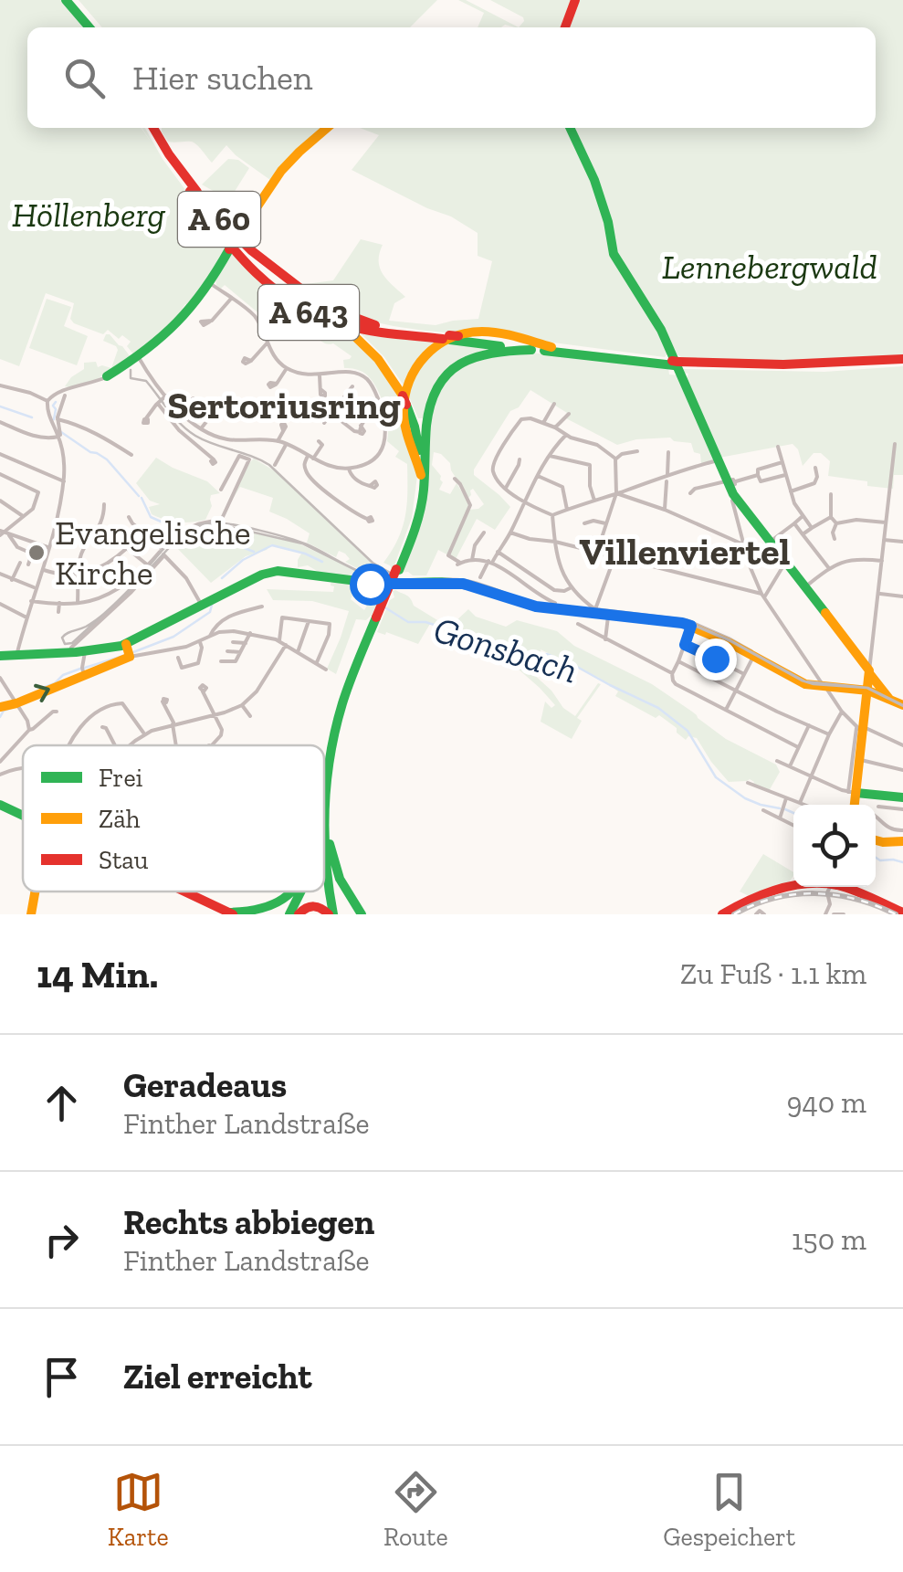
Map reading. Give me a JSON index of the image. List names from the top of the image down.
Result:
{
  "streets": {
    "main road": ["A 60", "A 643"]
  },
  "crossings": [
    ["A 60", "A 643"]
  ],
  "districts": ["Sertoriusring", "Villenviertel"],
  "water": ["Gonsbach"],
  "parks": ["Höllenberg", "Lennebergwald"],
  "places": ["Evangelische Kirche"],
  "legend": ["Frei", "Zäh", "Stau"],
  "page": {
    "search": "Hier suchen",
    "heading": ["14 Min.", "Zu Fuß · 1.1 km"],
    "list": [
      ["Geradeaus", "Finther Landstraße", "940 m"],
      ["Rechts abbiegen", "Finther Landstraße", "150 m"],
      "Ziel erreicht"
    ],
    "nav": ["Karte", "Route", "Gespeichert"]
  }
}
